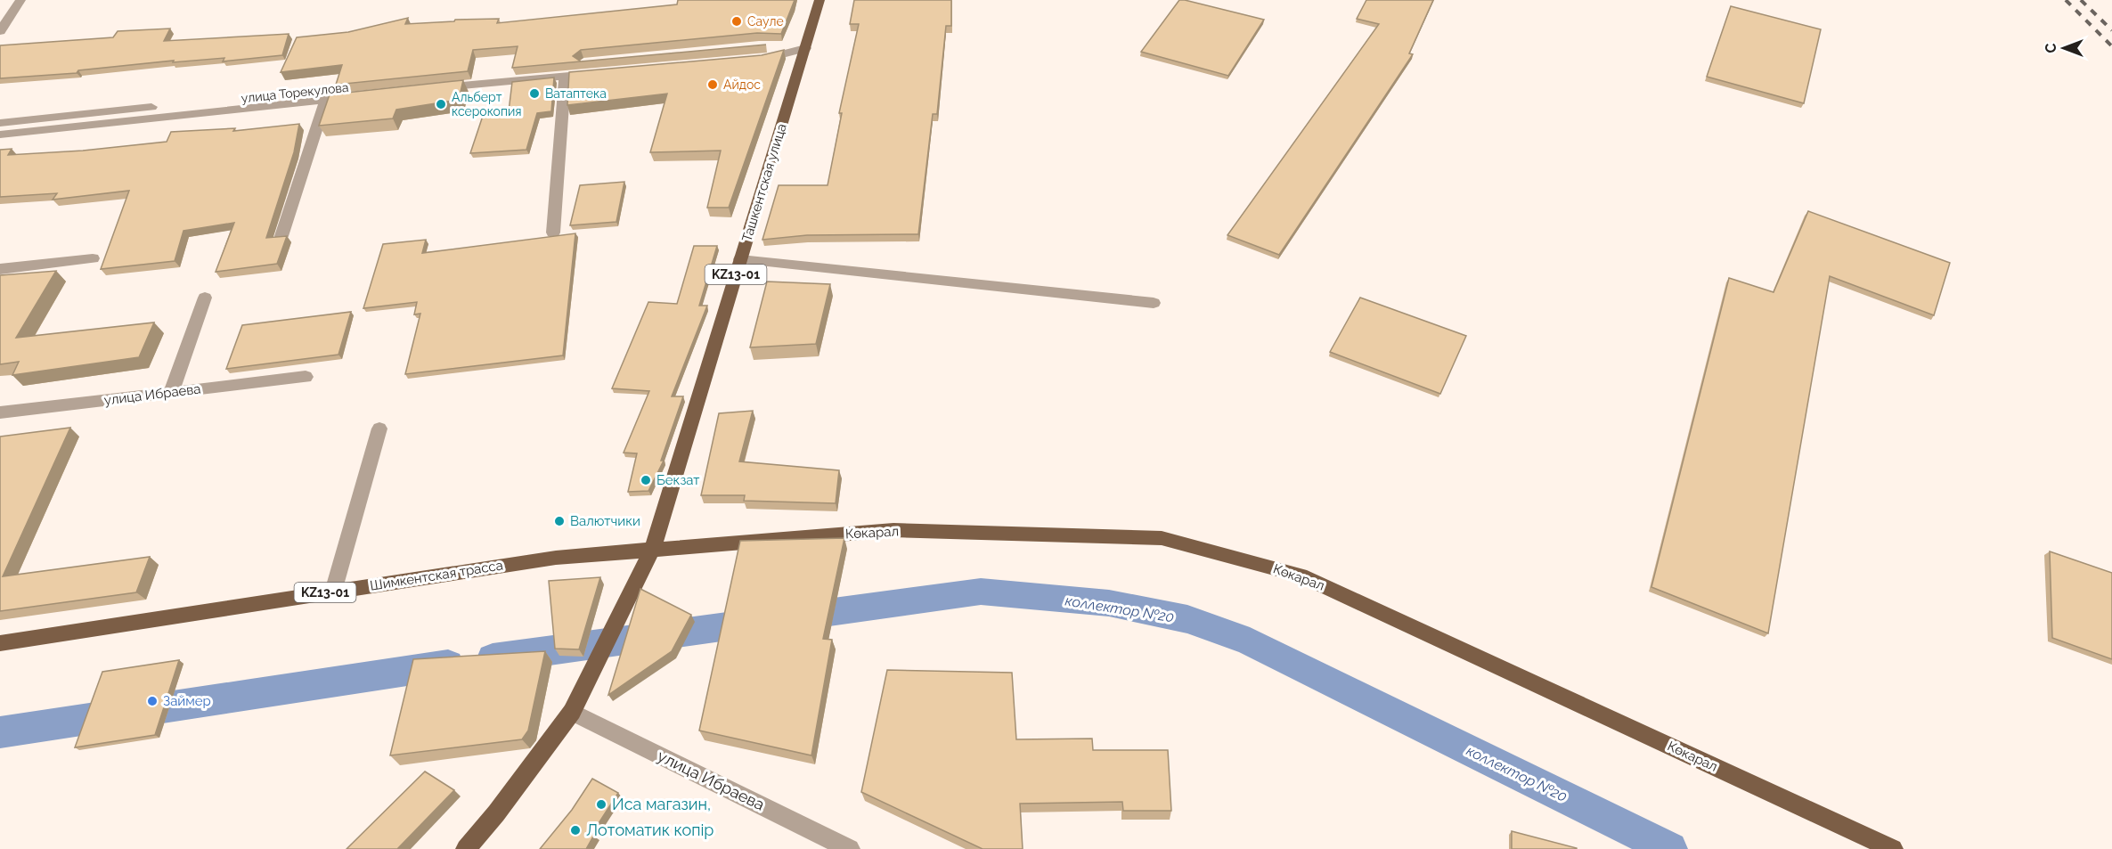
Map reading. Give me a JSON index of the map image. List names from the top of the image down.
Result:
{
  "streets": {
    "main road": [
      "Ташкентская улица",
      "KZ13-01",
      "Көкарал",
      "Шимкентская трасса"
    ],
    "street": ["улица Торекулова", "улица Ибраева"]
  },
  "crossings": [
    ["Ташкентская улица", "улица Ибраева"],
    ["Ташкентская улица", "Көкарал"],
    ["Ташкентская улица", "Шимкентская трасса"],
    ["Көкарал", "Шимкентская трасса"]
  ],
  "water": ["коллектор №20"],
  "places": [
    "Сауле",
    "Айдос",
    "Ватаптека",
    "Альберт ксерокопия",
    "Бекзат",
    "Валютчики",
    "Займер",
    "Иса магазин,",
    "Лотоматик копір"
  ],
  "north": "left"
}
